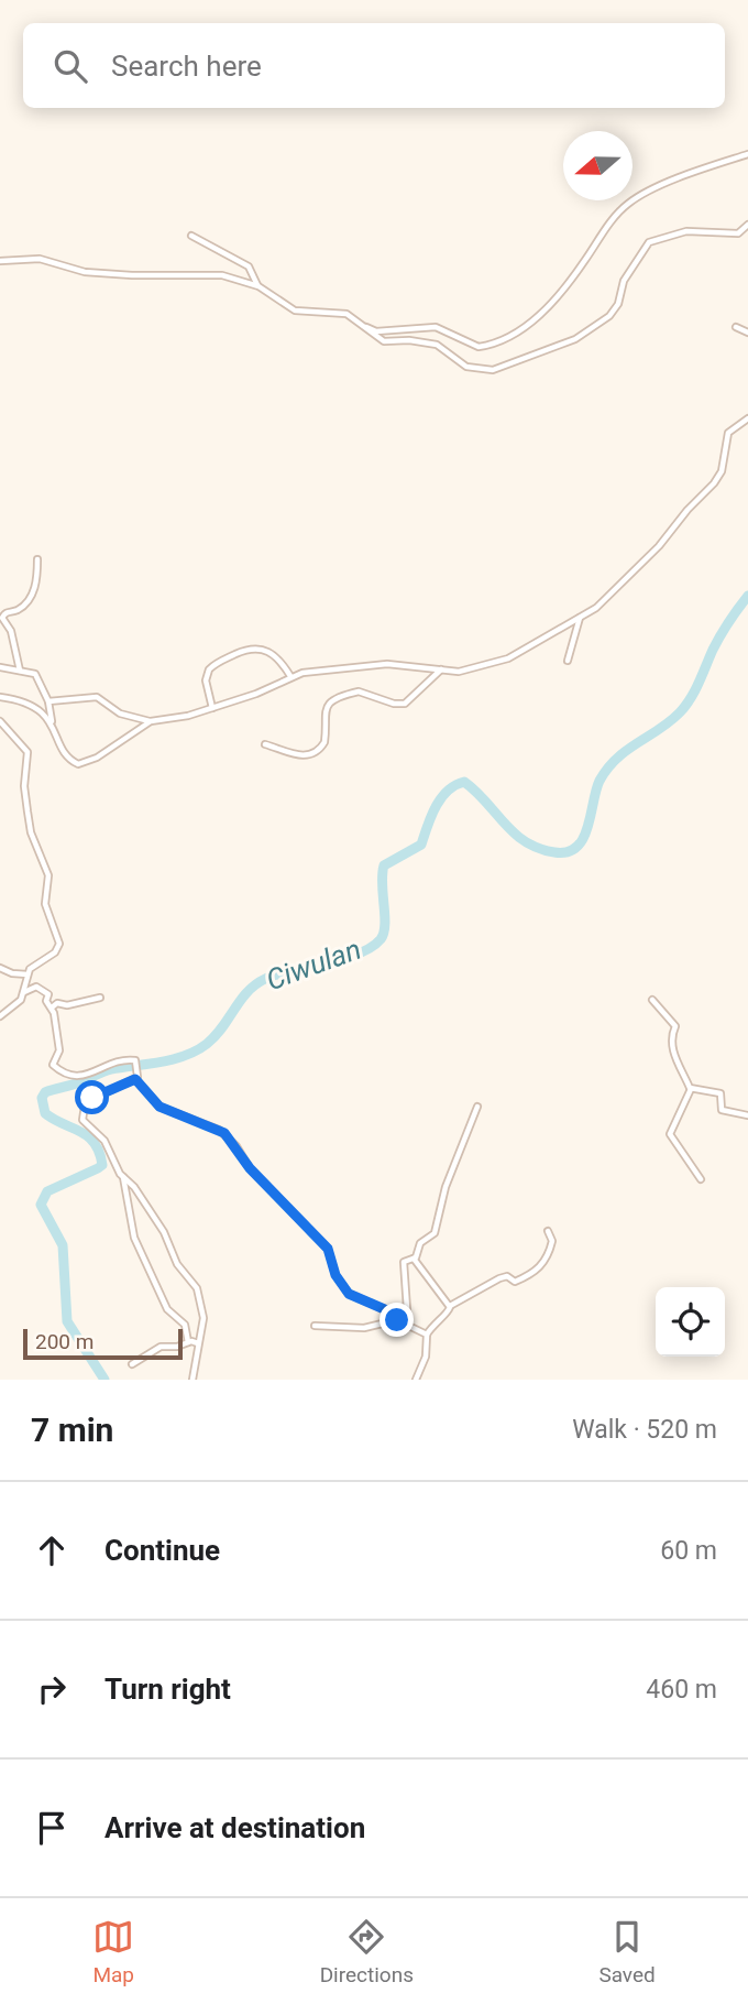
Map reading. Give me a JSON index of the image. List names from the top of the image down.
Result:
{
  "water": ["Ciwulan"],
  "scale_bar": "200 m",
  "north": "left",
  "page": {
    "search": "Search here",
    "scale": "200 m",
    "heading": ["7 min", "Walk · 520 m"],
    "list": [
      ["Continue", "60 m"],
      ["Turn right", "460 m"],
      "Arrive at destination"
    ],
    "nav": ["Map", "Directions", "Saved"]
  }
}
